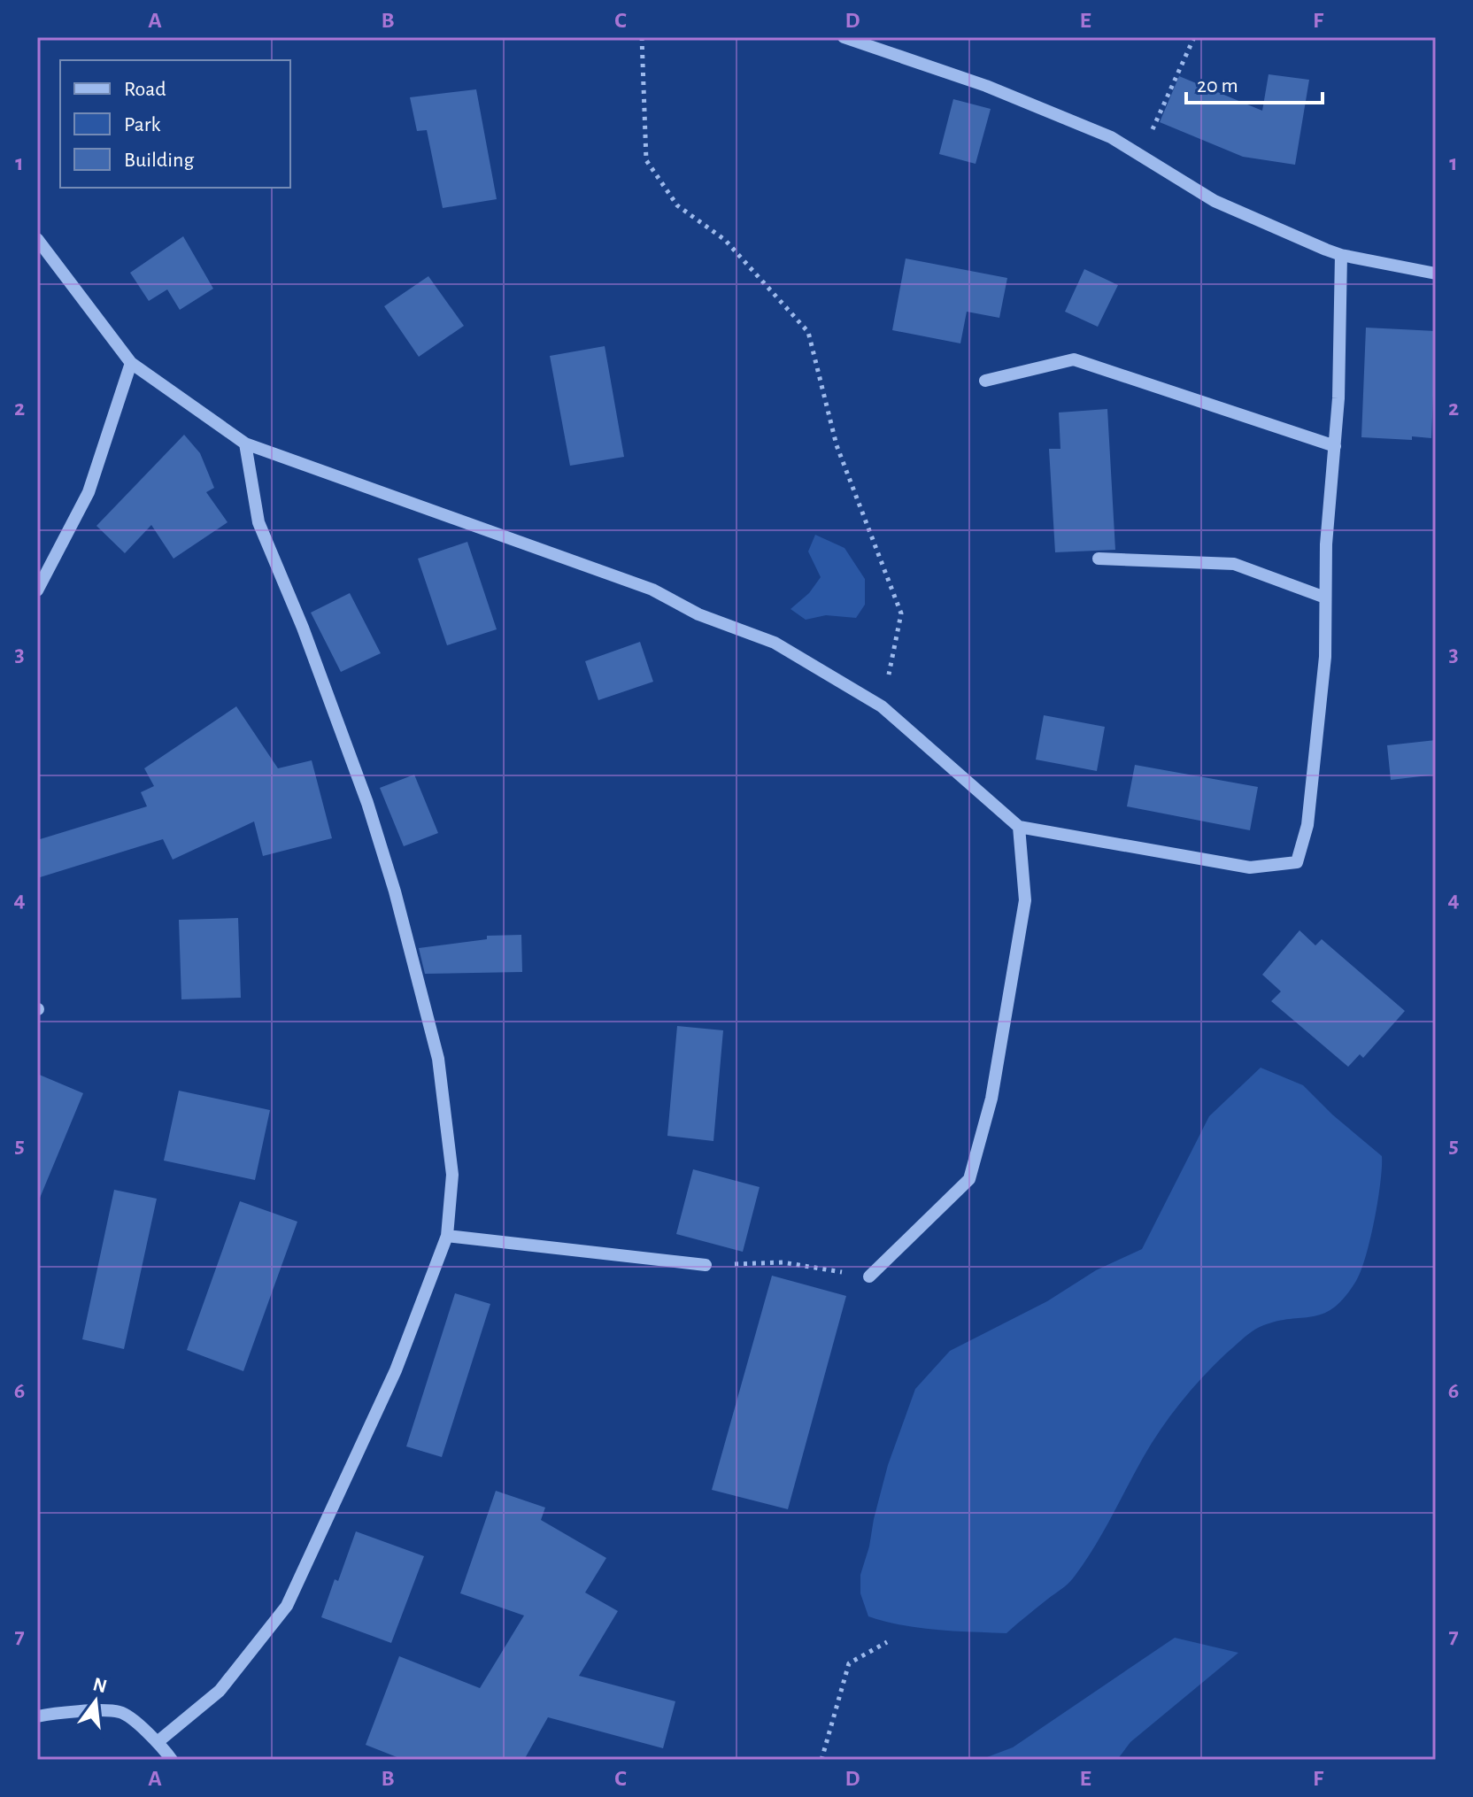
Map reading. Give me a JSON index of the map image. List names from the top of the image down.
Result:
{
  "legend": ["Road", "Park", "Building"],
  "scale_bar": "20 m",
  "north": "top",
  "grid": {
    "columns": [
      "A",
      "B",
      "C",
      "D",
      "E",
      "F"
    ],
    "rows": [
      "1",
      "2",
      "3",
      "4",
      "5",
      "6",
      "7"
    ]
  }
}
